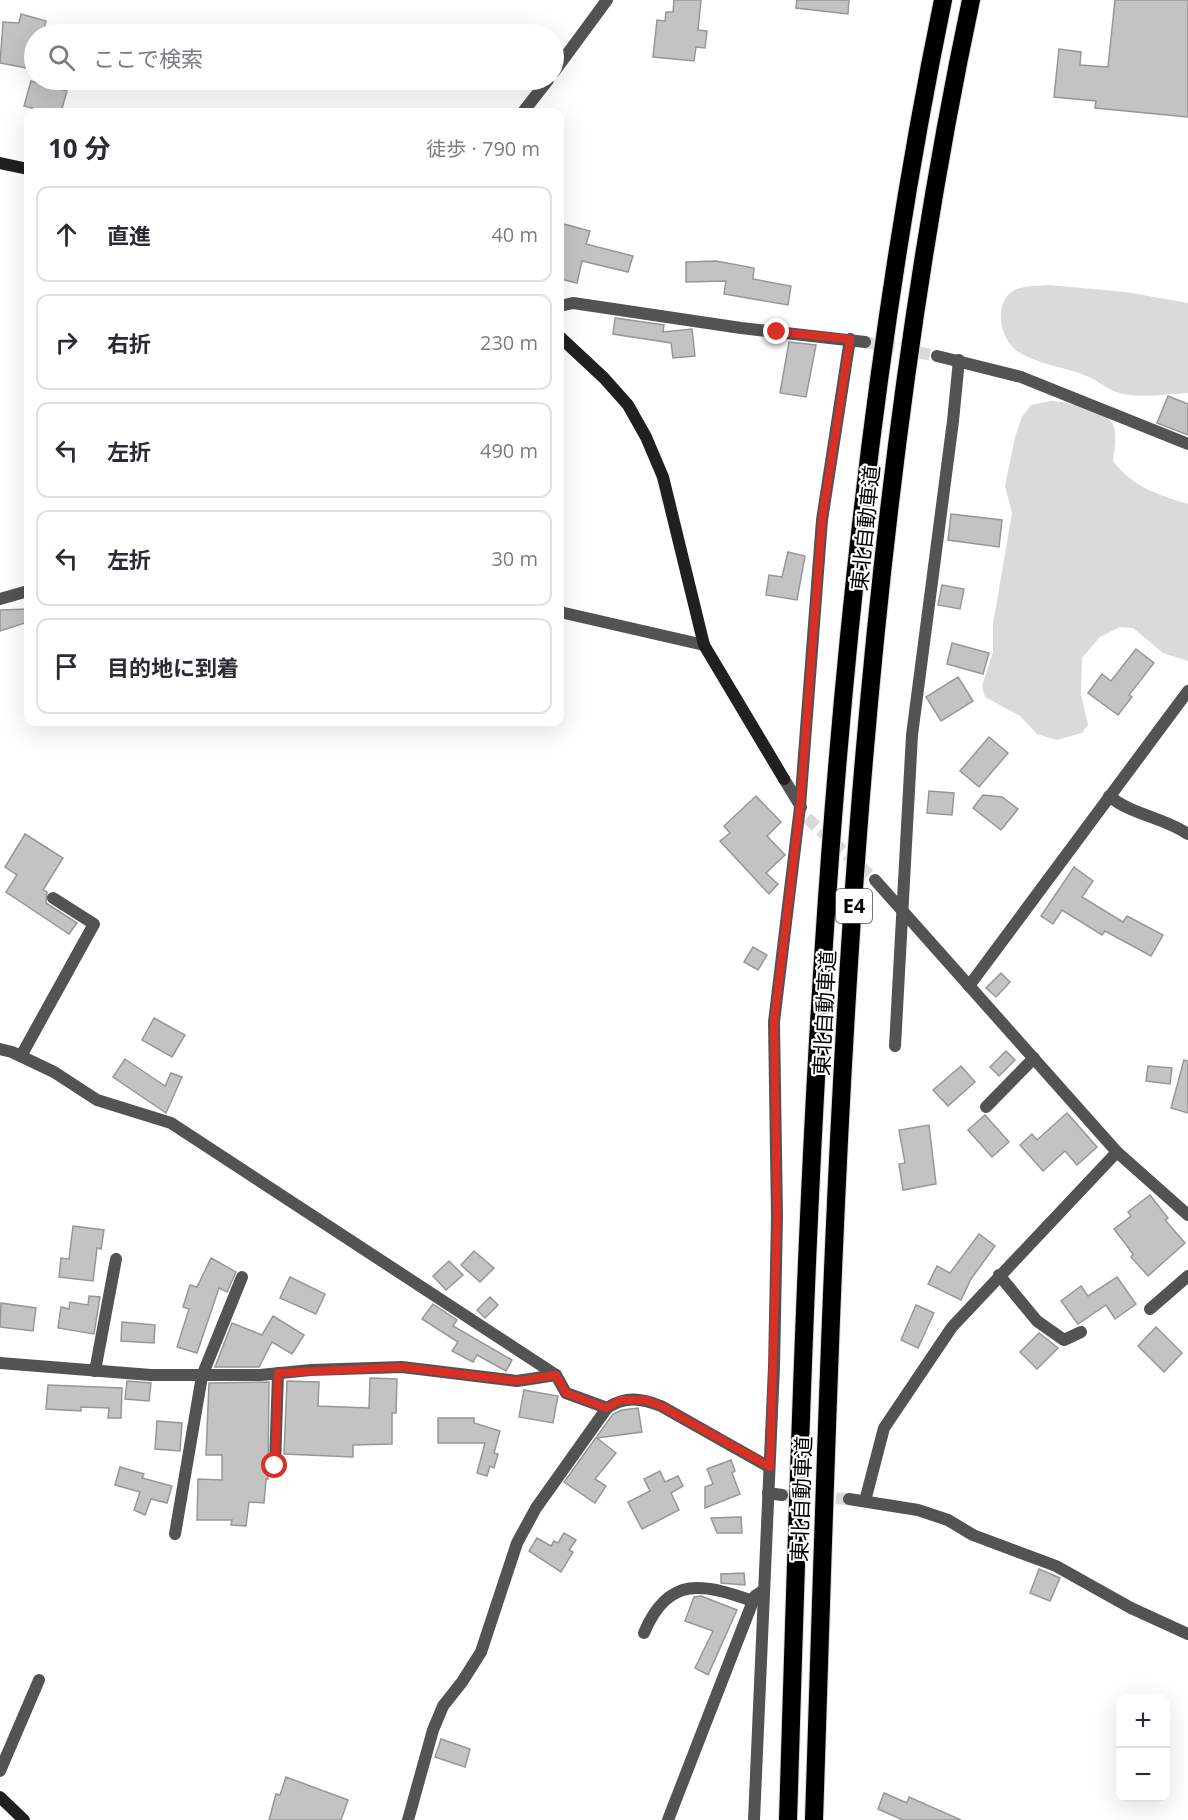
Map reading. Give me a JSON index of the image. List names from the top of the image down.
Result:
{
  "streets": {
    "highway": ["東北自動車道", "E4"]
  },
  "page": {
    "search": "ここで検索",
    "heading": ["10 分", "徒歩 · 790 m"],
    "list": [
      ["直進", "40 m"],
      ["右折", "230 m"],
      ["左折", "490 m"],
      ["左折", "30 m"],
      "目的地に到着"
    ],
    "map_buttons": ["+", "−"]
  }
}
